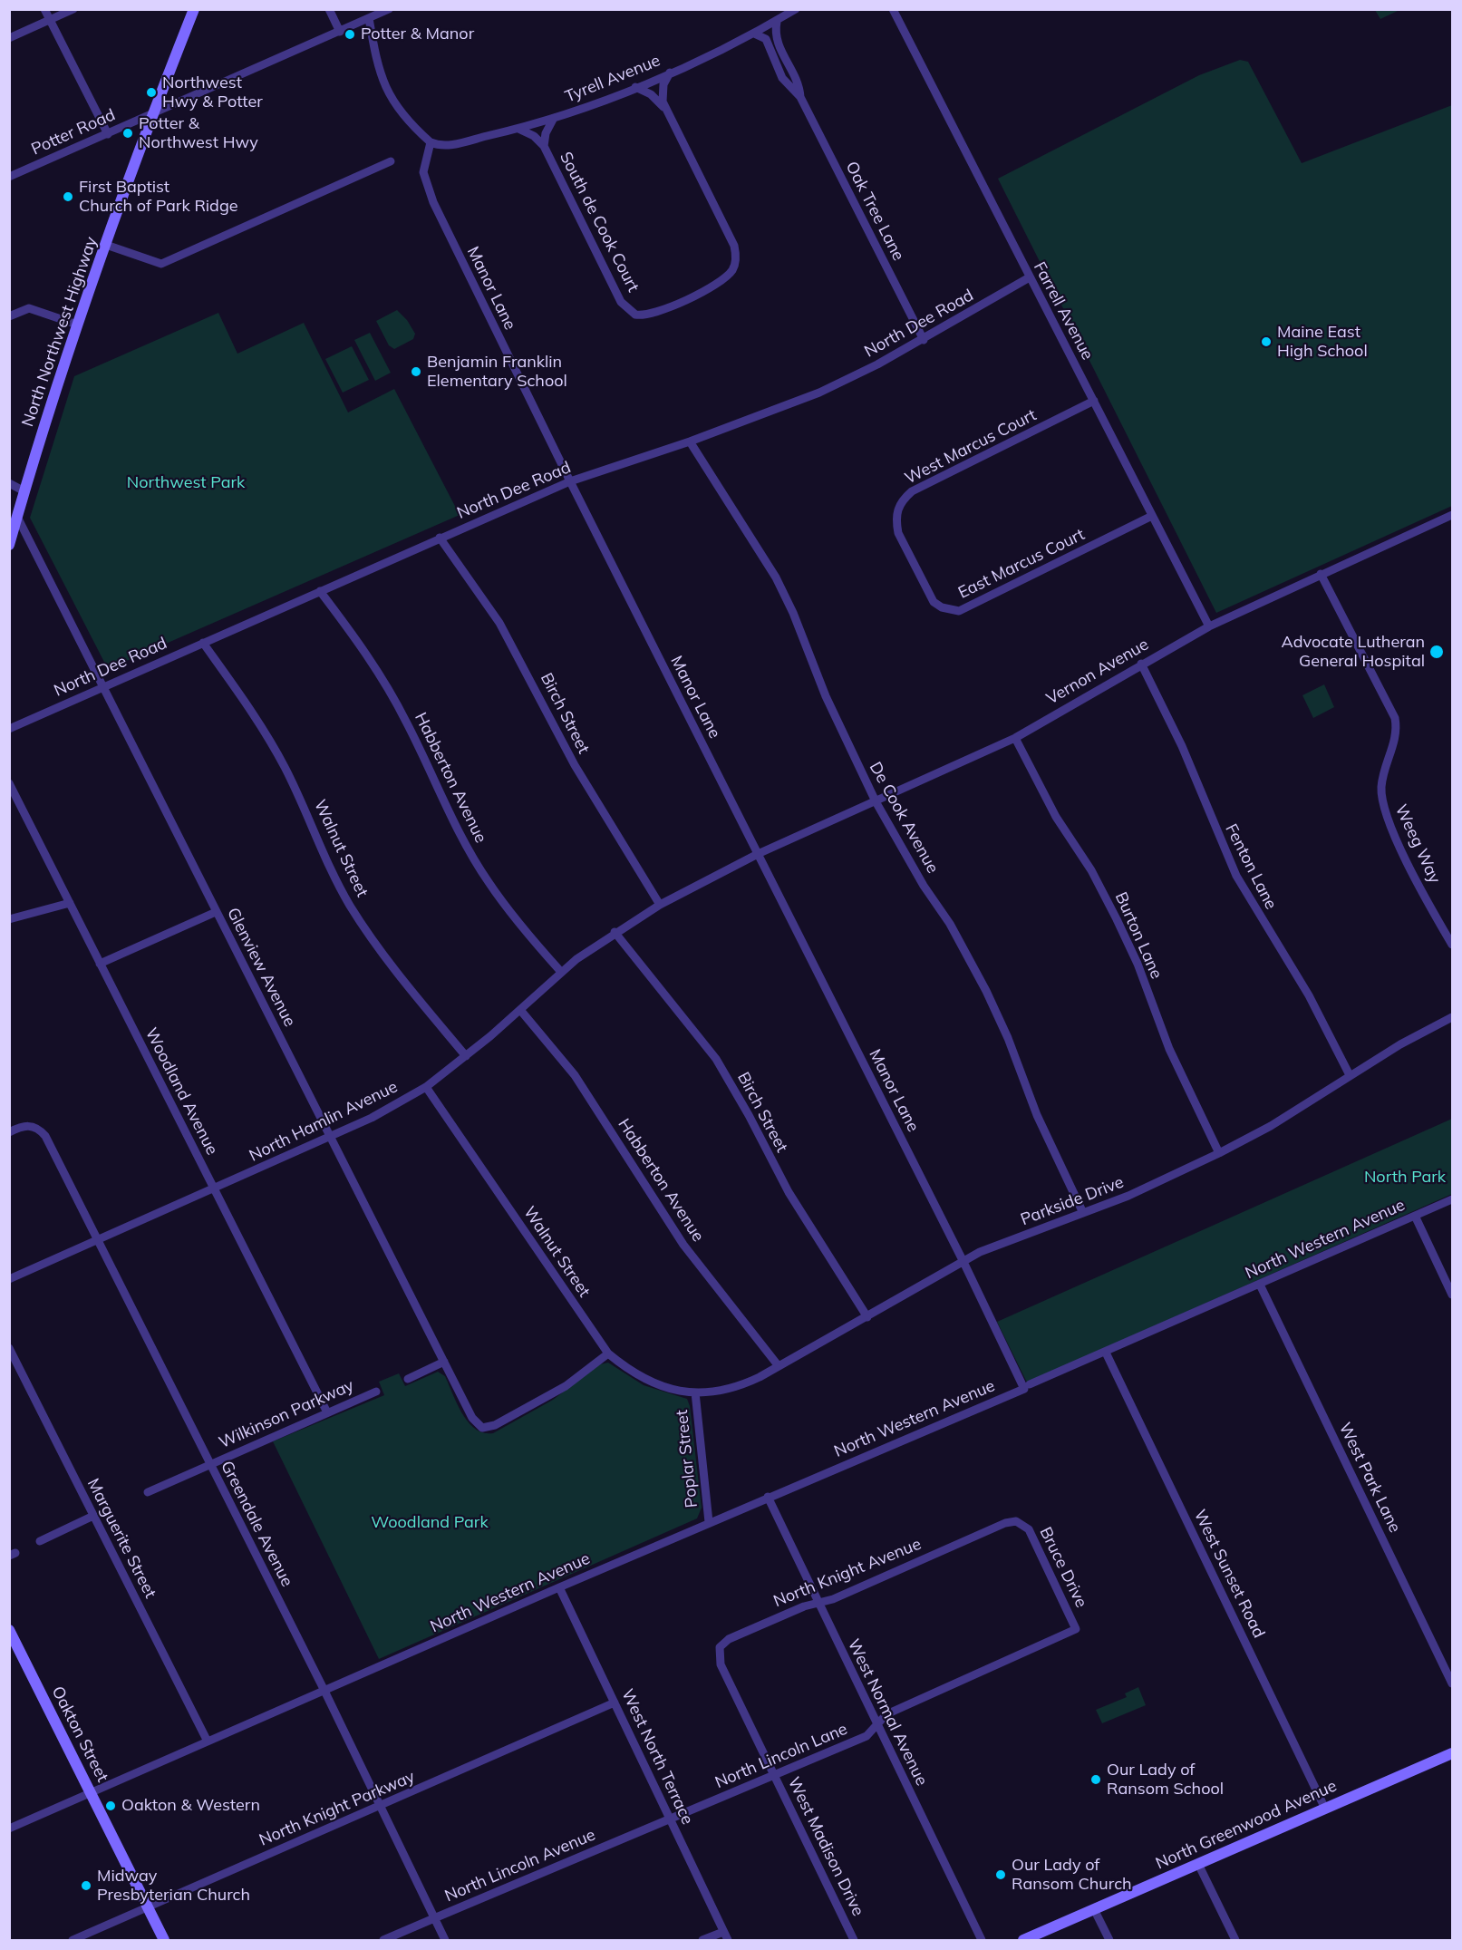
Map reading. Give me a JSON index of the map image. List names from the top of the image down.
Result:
{
  "streets": {
    "main road": ["North Northwest Highway", "Oakton Street", "North Greenwood Avenue"],
    "street": [
      "Tyrell Avenue",
      "Potter Road",
      "Oak Tree Lane",
      "South de Cook Court",
      "Manor Lane",
      "Farrell Avenue",
      "North Dee Road",
      "West Marcus Court",
      "East Marcus Court",
      "Vernon Avenue",
      "Birch Street",
      "Habberton Avenue",
      "De Cook Avenue",
      "Weeg Way",
      "Walnut Street",
      "Fenton Lane",
      "Burton Lane",
      "Glenview Avenue",
      "Woodland Avenue",
      "North Hamlin Avenue",
      "Parkside Drive",
      "North Western Avenue",
      "Wilkinson Parkway",
      "Poplar Street",
      "West Park Lane",
      "Greendale Avenue",
      "Marguerite Street",
      "Bruce Drive",
      "North Knight Avenue",
      "West Sunset Road",
      "West Normal Avenue",
      "North Lincoln Lane",
      "West North Terrace",
      "North Knight Parkway",
      "West Madison Drive",
      "North Lincoln Avenue"
    ]
  },
  "crossings": [
    ["Tyrell Avenue", "Oak Tree Lane"],
    ["Tyrell Avenue", "South de Cook Court"],
    ["Tyrell Avenue", "Manor Lane"],
    ["Potter Road", "North Northwest Highway"],
    ["Oak Tree Lane", "North Dee Road"],
    ["Manor Lane", "North Dee Road"],
    ["Manor Lane", "Vernon Avenue"],
    ["Manor Lane", "North Hamlin Avenue"],
    ["Manor Lane", "Parkside Drive"],
    ["Manor Lane", "North Western Avenue"],
    ["Farrell Avenue", "North Dee Road"],
    ["Farrell Avenue", "West Marcus Court"],
    ["Farrell Avenue", "East Marcus Court"],
    ["Farrell Avenue", "Vernon Avenue"],
    ["North Dee Road", "Birch Street"],
    ["North Dee Road", "Habberton Avenue"],
    ["North Dee Road", "De Cook Avenue"],
    ["North Dee Road", "Walnut Street"],
    ["North Dee Road", "Glenview Avenue"],
    ["North Northwest Highway", "Glenview Avenue"],
    ["West Marcus Court", "East Marcus Court"],
    ["Vernon Avenue", "De Cook Avenue"],
    ["Vernon Avenue", "Weeg Way"],
    ["Vernon Avenue", "Fenton Lane"],
    ["Vernon Avenue", "Burton Lane"],
    ["Vernon Avenue", "North Hamlin Avenue"],
    ["Birch Street", "North Hamlin Avenue"],
    ["Birch Street", "Parkside Drive"],
    ["Habberton Avenue", "North Hamlin Avenue"],
    ["Habberton Avenue", "Parkside Drive"],
    ["De Cook Avenue", "Parkside Drive"],
    ["Walnut Street", "Glenview Avenue"],
    ["Walnut Street", "North Hamlin Avenue"],
    ["Walnut Street", "Parkside Drive"],
    ["Walnut Street", "Poplar Street"],
    ["Fenton Lane", "Parkside Drive"],
    ["Burton Lane", "Parkside Drive"],
    ["Glenview Avenue", "North Hamlin Avenue"],
    ["Woodland Avenue", "North Hamlin Avenue"],
    ["Woodland Avenue", "Wilkinson Parkway"],
    ["North Hamlin Avenue", "Greendale Avenue"],
    ["Parkside Drive", "Poplar Street"],
    ["North Western Avenue", "Poplar Street"],
    ["North Western Avenue", "West Park Lane"],
    ["North Western Avenue", "Greendale Avenue"],
    ["North Western Avenue", "Marguerite Street"],
    ["North Western Avenue", "West Sunset Road"],
    ["North Western Avenue", "West Normal Avenue"],
    ["North Western Avenue", "Oakton Street"],
    ["North Western Avenue", "West North Terrace"],
    ["Wilkinson Parkway", "Greendale Avenue"],
    ["Greendale Avenue", "North Knight Parkway"],
    ["Greendale Avenue", "North Lincoln Avenue"],
    ["Bruce Drive", "North Knight Avenue"],
    ["Bruce Drive", "North Lincoln Lane"],
    ["North Knight Avenue", "West Normal Avenue"],
    ["North Knight Avenue", "West Madison Drive"],
    ["West Sunset Road", "North Greenwood Avenue"],
    ["West Normal Avenue", "North Lincoln Lane"],
    ["Oakton Street", "North Knight Parkway"],
    ["North Lincoln Lane", "West North Terrace"],
    ["North Lincoln Lane", "West Madison Drive"],
    ["North Lincoln Lane", "North Lincoln Avenue"],
    ["West North Terrace", "North Knight Parkway"],
    ["West North Terrace", "North Lincoln Avenue"]
  ],
  "parks": ["Northwest Park", "North Park", "Woodland Park"],
  "places": [
    "Potter & Manor",
    "Northwest Hwy & Potter",
    "Potter & Northwest Hwy",
    "First Baptist Church of Park Ridge",
    "Maine East High School",
    "Benjamin Franklin Elementary School",
    "Advocate Lutheran General Hospital",
    "Our Lady of Ransom School",
    "Oakton & Western",
    "Our Lady of Ransom Church",
    "Midway Presbyterian Church"
  ]
}
